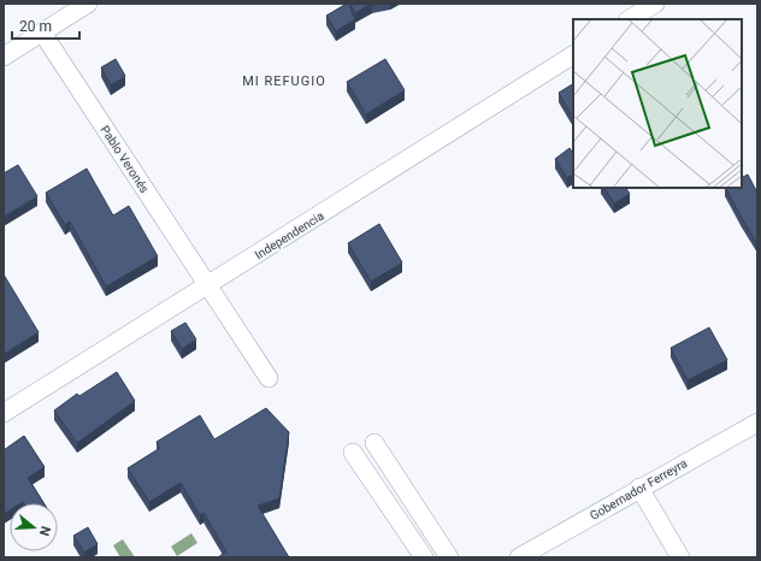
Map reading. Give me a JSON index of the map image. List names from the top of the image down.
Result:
{
  "streets": {
    "street": ["Pablo Veronés", "Independencia", "Gobernador Ferreyra"]
  },
  "crossings": [
    ["Pablo Veronés", "Independencia"]
  ],
  "districts": ["MI REFUGIO"],
  "scale_bar": "20 m",
  "north": "right"
}
